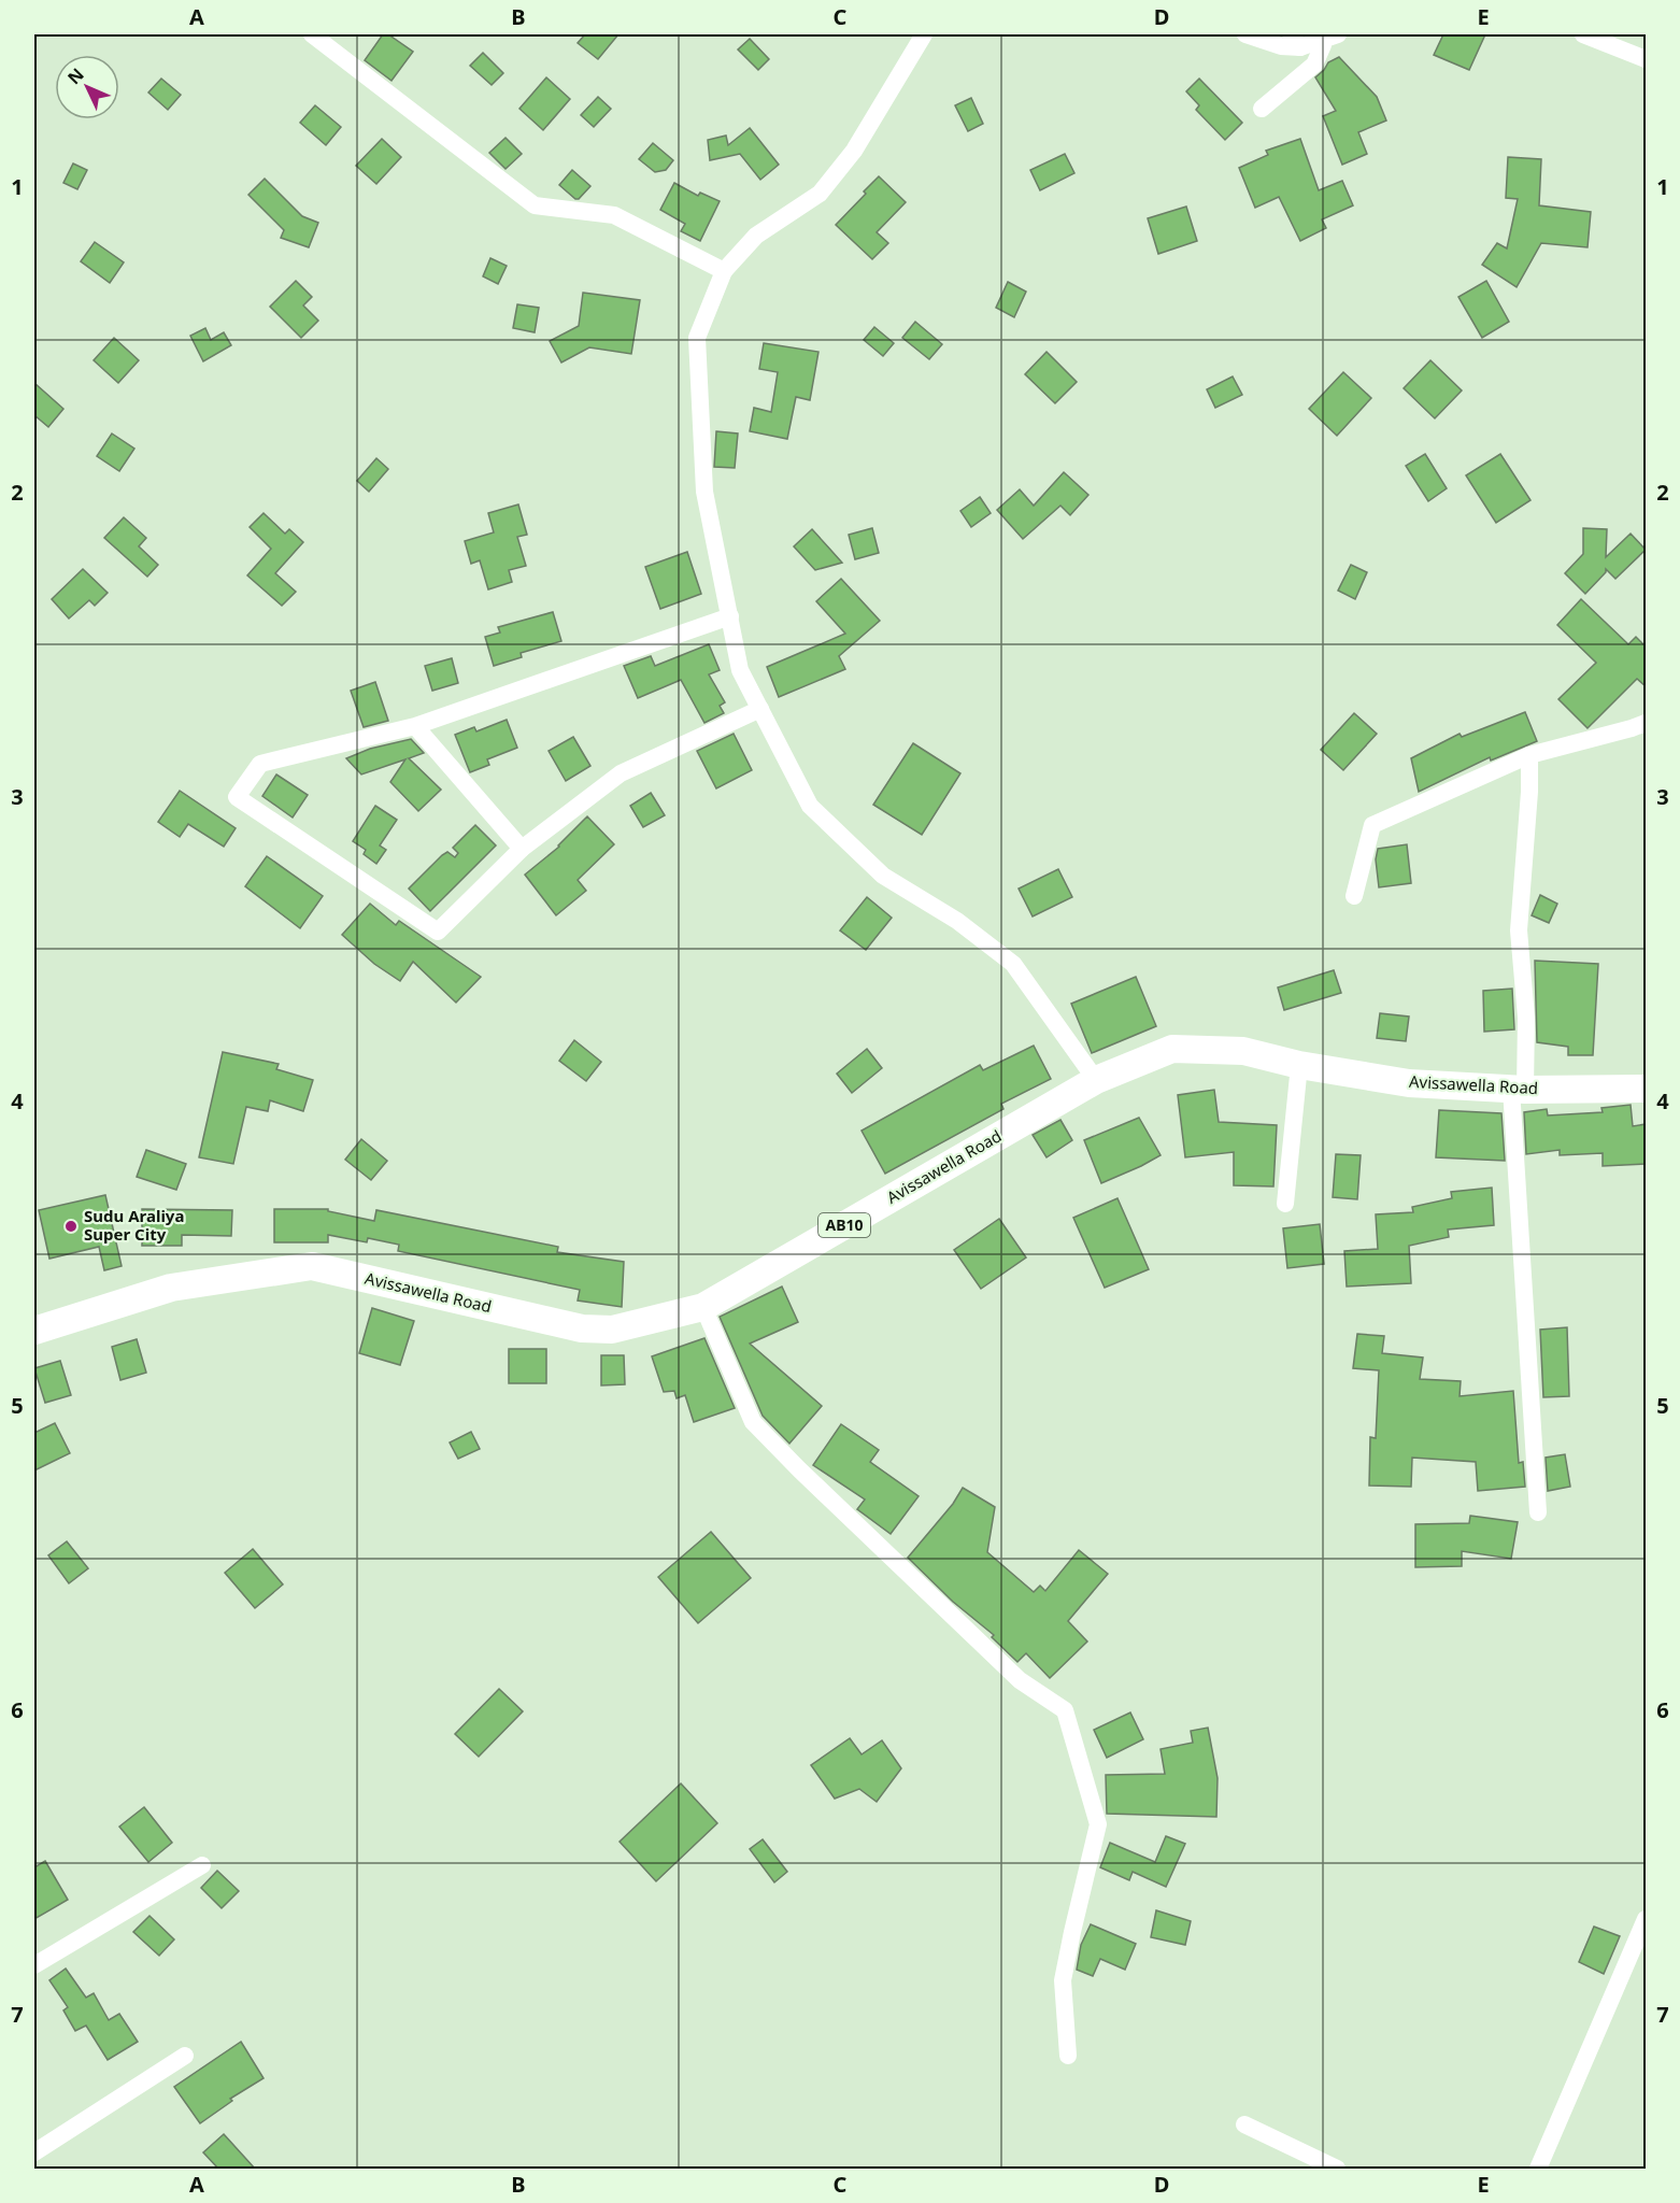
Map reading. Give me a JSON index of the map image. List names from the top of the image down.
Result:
{
  "streets": {
    "main road": ["Avissawella Road", "AB10"]
  },
  "places": ["Sudu Araliya Super City"],
  "north": "top left",
  "grid": {
    "columns": [
      "A",
      "B",
      "C",
      "D",
      "E"
    ],
    "rows": [
      "1",
      "2",
      "3",
      "4",
      "5",
      "6",
      "7"
    ]
  }
}
